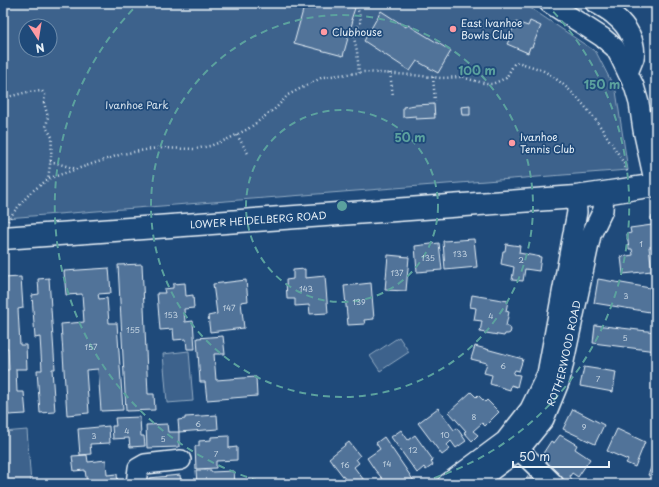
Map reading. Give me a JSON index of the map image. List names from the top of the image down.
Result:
{
  "streets": {
    "main road": ["LOWER HEIDELBERG ROAD"],
    "street": ["ROTHERWOOD ROAD"]
  },
  "crossings": [
    ["LOWER HEIDELBERG ROAD", "ROTHERWOOD ROAD"]
  ],
  "parks": ["Ivanhoe Park"],
  "places": ["East Ivanhoe Bowls Club", "Clubhouse", "Ivanhoe Tennis Club"],
  "house_numbers": [
    "1",
    "133",
    "135",
    "2",
    "137",
    "143",
    "3",
    "139",
    "147",
    "153",
    "4",
    "155",
    "5",
    "157",
    "6",
    "7",
    "8",
    "6",
    "9",
    "4",
    "10",
    "3",
    "5",
    "12",
    "7",
    "14",
    "16"
  ],
  "scale_bar": "50 m",
  "north": "bottom",
  "rings": ["100 m", "150 m", "50 m"]
}
